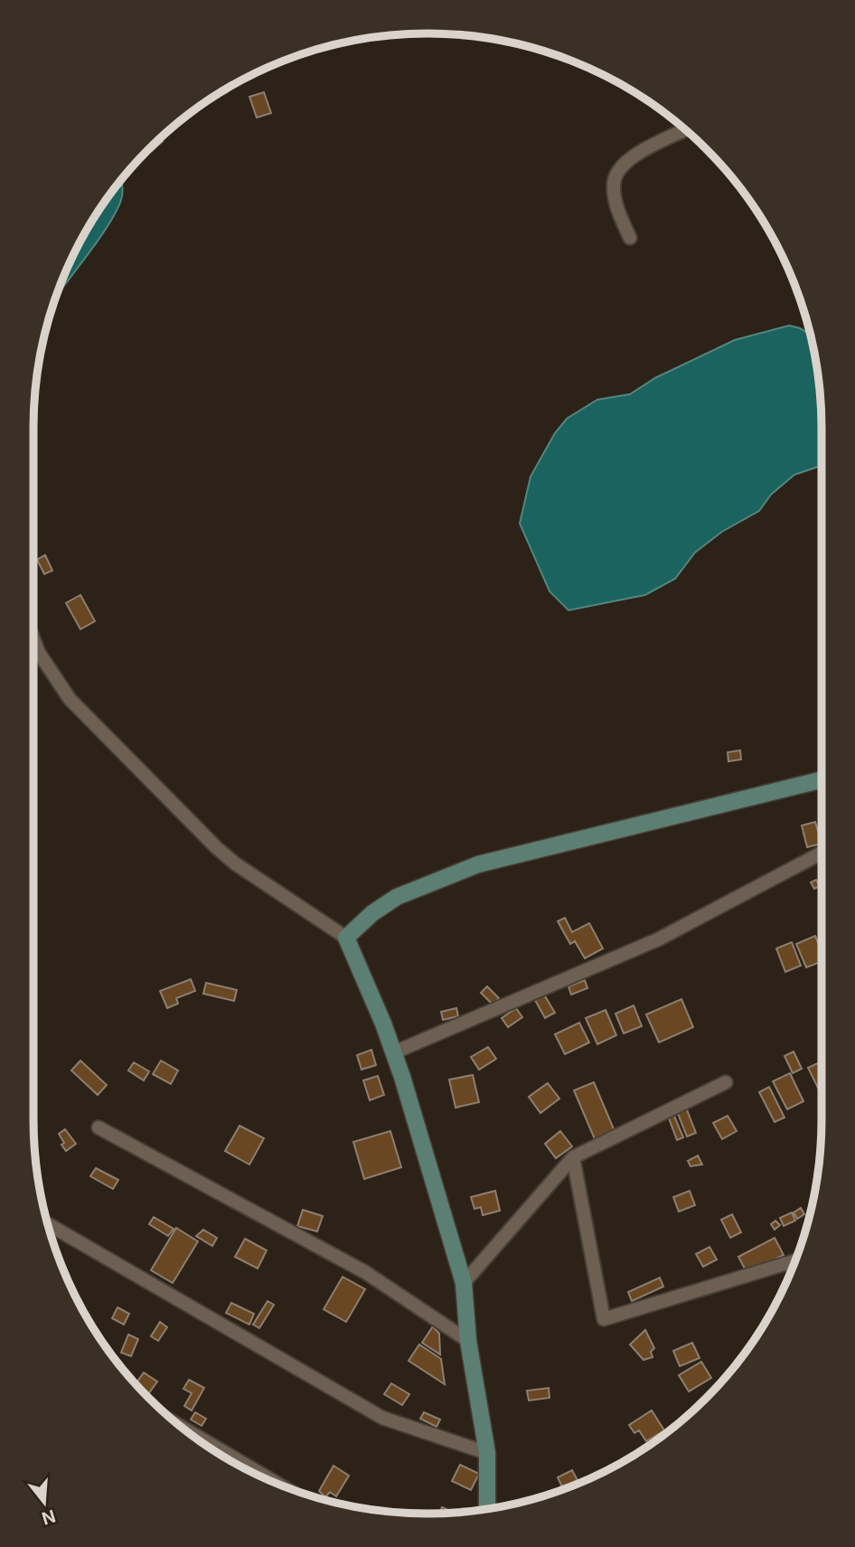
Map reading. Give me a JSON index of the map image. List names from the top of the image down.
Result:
{
  "north": "bottom"
}
